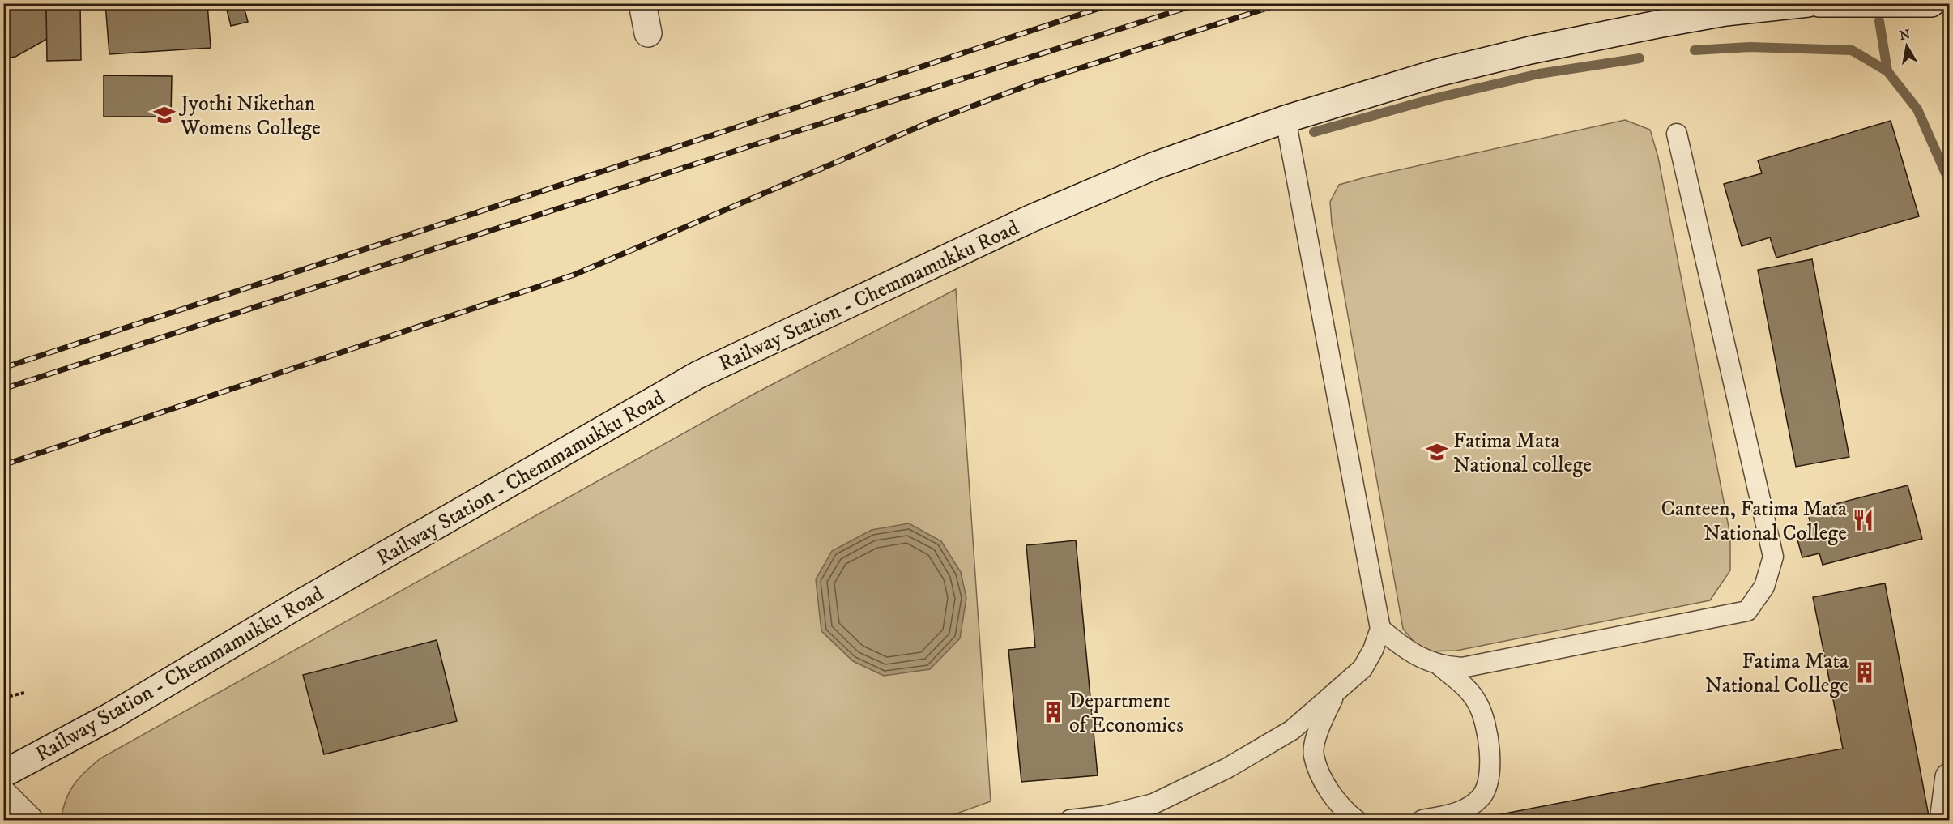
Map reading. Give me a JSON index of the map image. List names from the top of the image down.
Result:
{
  "streets": {
    "main road": ["Railway Station - Chemmamukku Road"]
  },
  "places": {
    "school or university": ["Jyothi Nikethan Womens College", "Fatima Mata National college"],
    "restaurant": ["Canteen, Fatima Mata National College"],
    "building": ["Fatima Mata National College", "Department of Economics"]
  },
  "north": "top"
}
